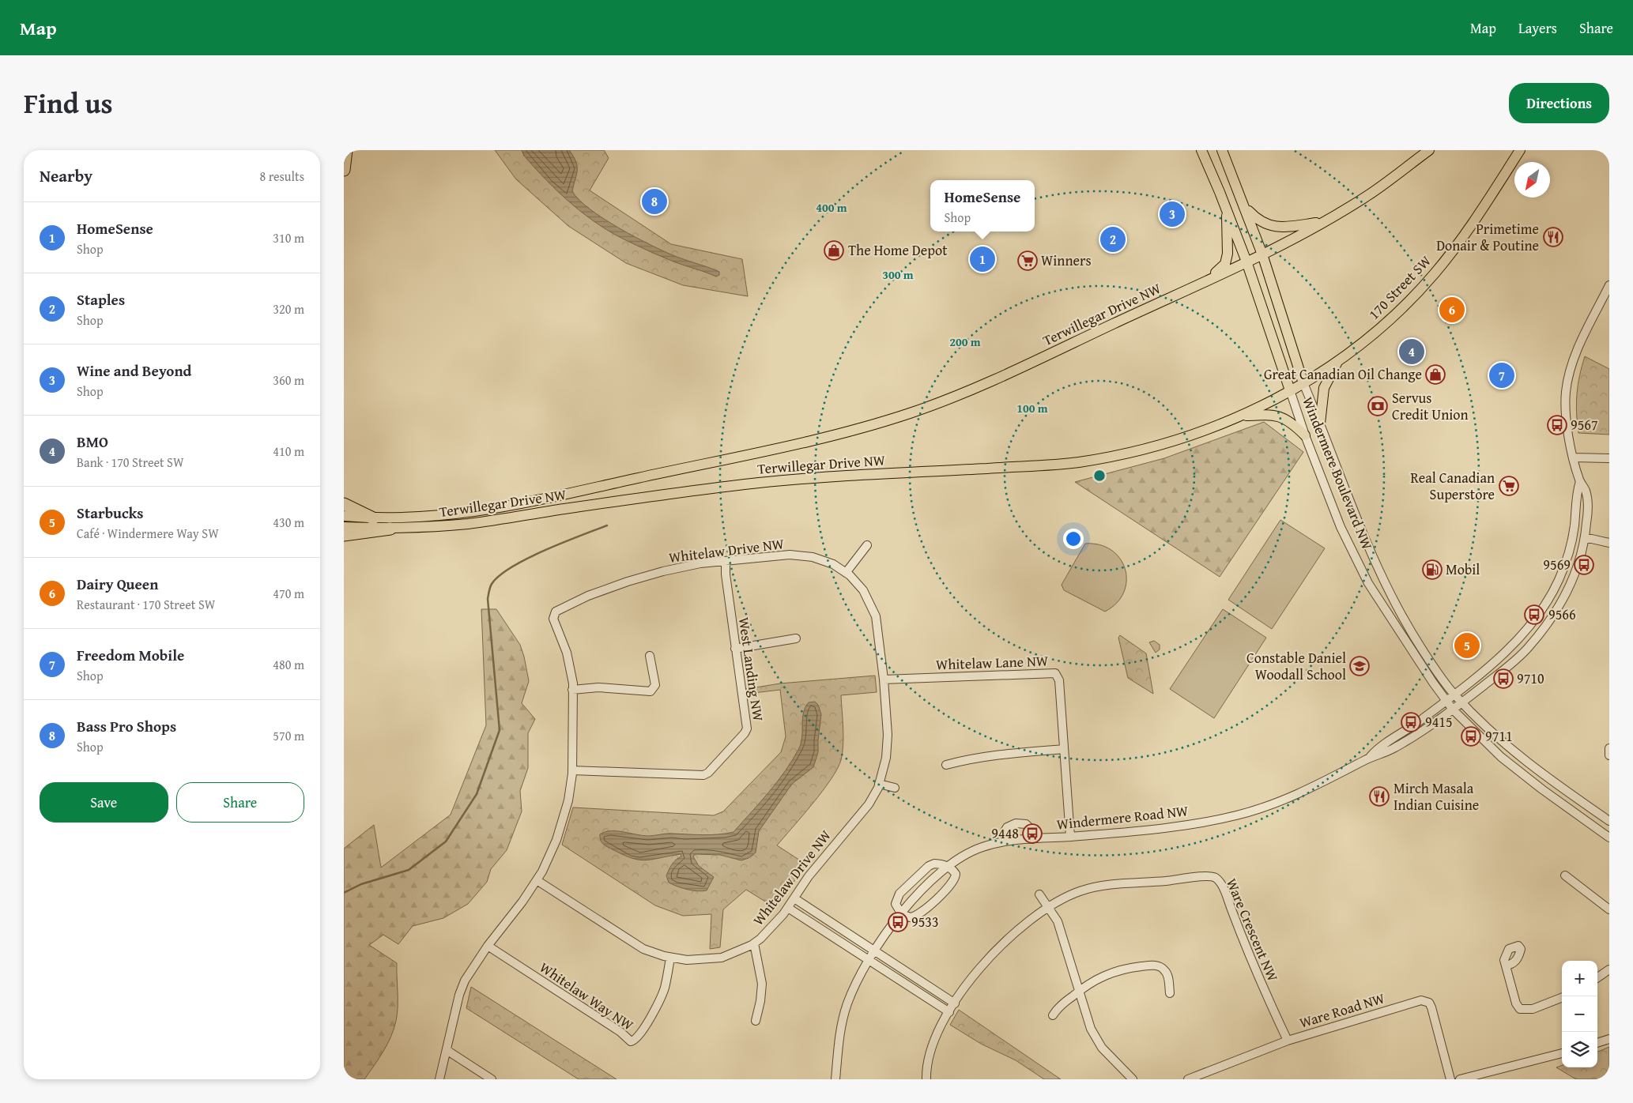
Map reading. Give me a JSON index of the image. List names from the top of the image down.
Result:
{
  "streets": {
    "main road": ["170 Street SW", "Terwillegar Drive NW", "Windermere Boulevard NW"],
    "street": [
      "Whitelaw Drive NW",
      "Whitelaw Lane NW",
      "West Landing NW",
      "Windermere Road NW",
      "Ware Crescent NW",
      "Whitelaw Way NW",
      "Ware Road NW"
    ]
  },
  "crossings": [
    ["170 Street SW", "Terwillegar Drive NW"],
    ["170 Street SW", "Windermere Boulevard NW"],
    ["Terwillegar Drive NW", "Windermere Boulevard NW"],
    ["Windermere Boulevard NW", "Windermere Road NW"],
    ["Whitelaw Drive NW", "Whitelaw Lane NW"],
    ["Whitelaw Drive NW", "West Landing NW"],
    ["Whitelaw Drive NW", "Whitelaw Way NW"],
    ["Whitelaw Lane NW", "Windermere Road NW"],
    ["Ware Crescent NW", "Ware Road NW"]
  ],
  "places": {
    "restaurant": ["Primetime Donair & Poutine", "Mirch Masala Indian Cuisine"],
    "shop": ["The Home Depot", "Great Canadian Oil Change"],
    "supermarket": ["Winners", "Real Canadian Superstore"],
    "bank": ["Servus Credit Union"],
    "bus stop": [
      "9567",
      "9569",
      "9566",
      "9710",
      "9415",
      "9711",
      "9448",
      "9533"
    ],
    "fuel station": ["Mobil"],
    "school or university": ["Constable Daniel Woodall School"]
  },
  "north": "bottom left",
  "page": {
    "header": "Map",
    "nav": ["Map", "Layers", "Share"],
    "title": "Find us",
    "buttons": [
      "Directions",
      ["Save", "Share"]
    ],
    "heading": ["Nearby", "8 results"],
    "popup": ["HomeSense", "Shop"],
    "pins": [
      "8",
      "3",
      "2",
      "1",
      "6",
      "4",
      "7",
      "5"
    ],
    "list": [
      {
        "mark": "1",
        "name": "HomeSense",
        "note": "Shop",
        "value": "310 m"
      },
      {
        "mark": "2",
        "name": "Staples",
        "note": "Shop",
        "value": "320 m"
      },
      {
        "mark": "3",
        "name": "Wine and Beyond",
        "note": "Shop",
        "value": "360 m"
      },
      {
        "mark": "4",
        "name": "BMO",
        "note": "Bank · 170 Street SW",
        "value": "410 m"
      },
      {
        "mark": "5",
        "name": "Starbucks",
        "note": "Café · Windermere Way SW",
        "value": "430 m"
      },
      {
        "mark": "6",
        "name": "Dairy Queen",
        "note": "Restaurant · 170 Street SW",
        "value": "470 m"
      },
      {
        "mark": "7",
        "name": "Freedom Mobile",
        "note": "Shop",
        "value": "480 m"
      },
      {
        "mark": "8",
        "name": "Bass Pro Shops",
        "note": "Shop",
        "value": "570 m"
      }
    ],
    "map_buttons": ["+", "−"]
  },
  "rings": [
    "400 m",
    "300 m",
    "200 m",
    "100 m"
  ]
}
